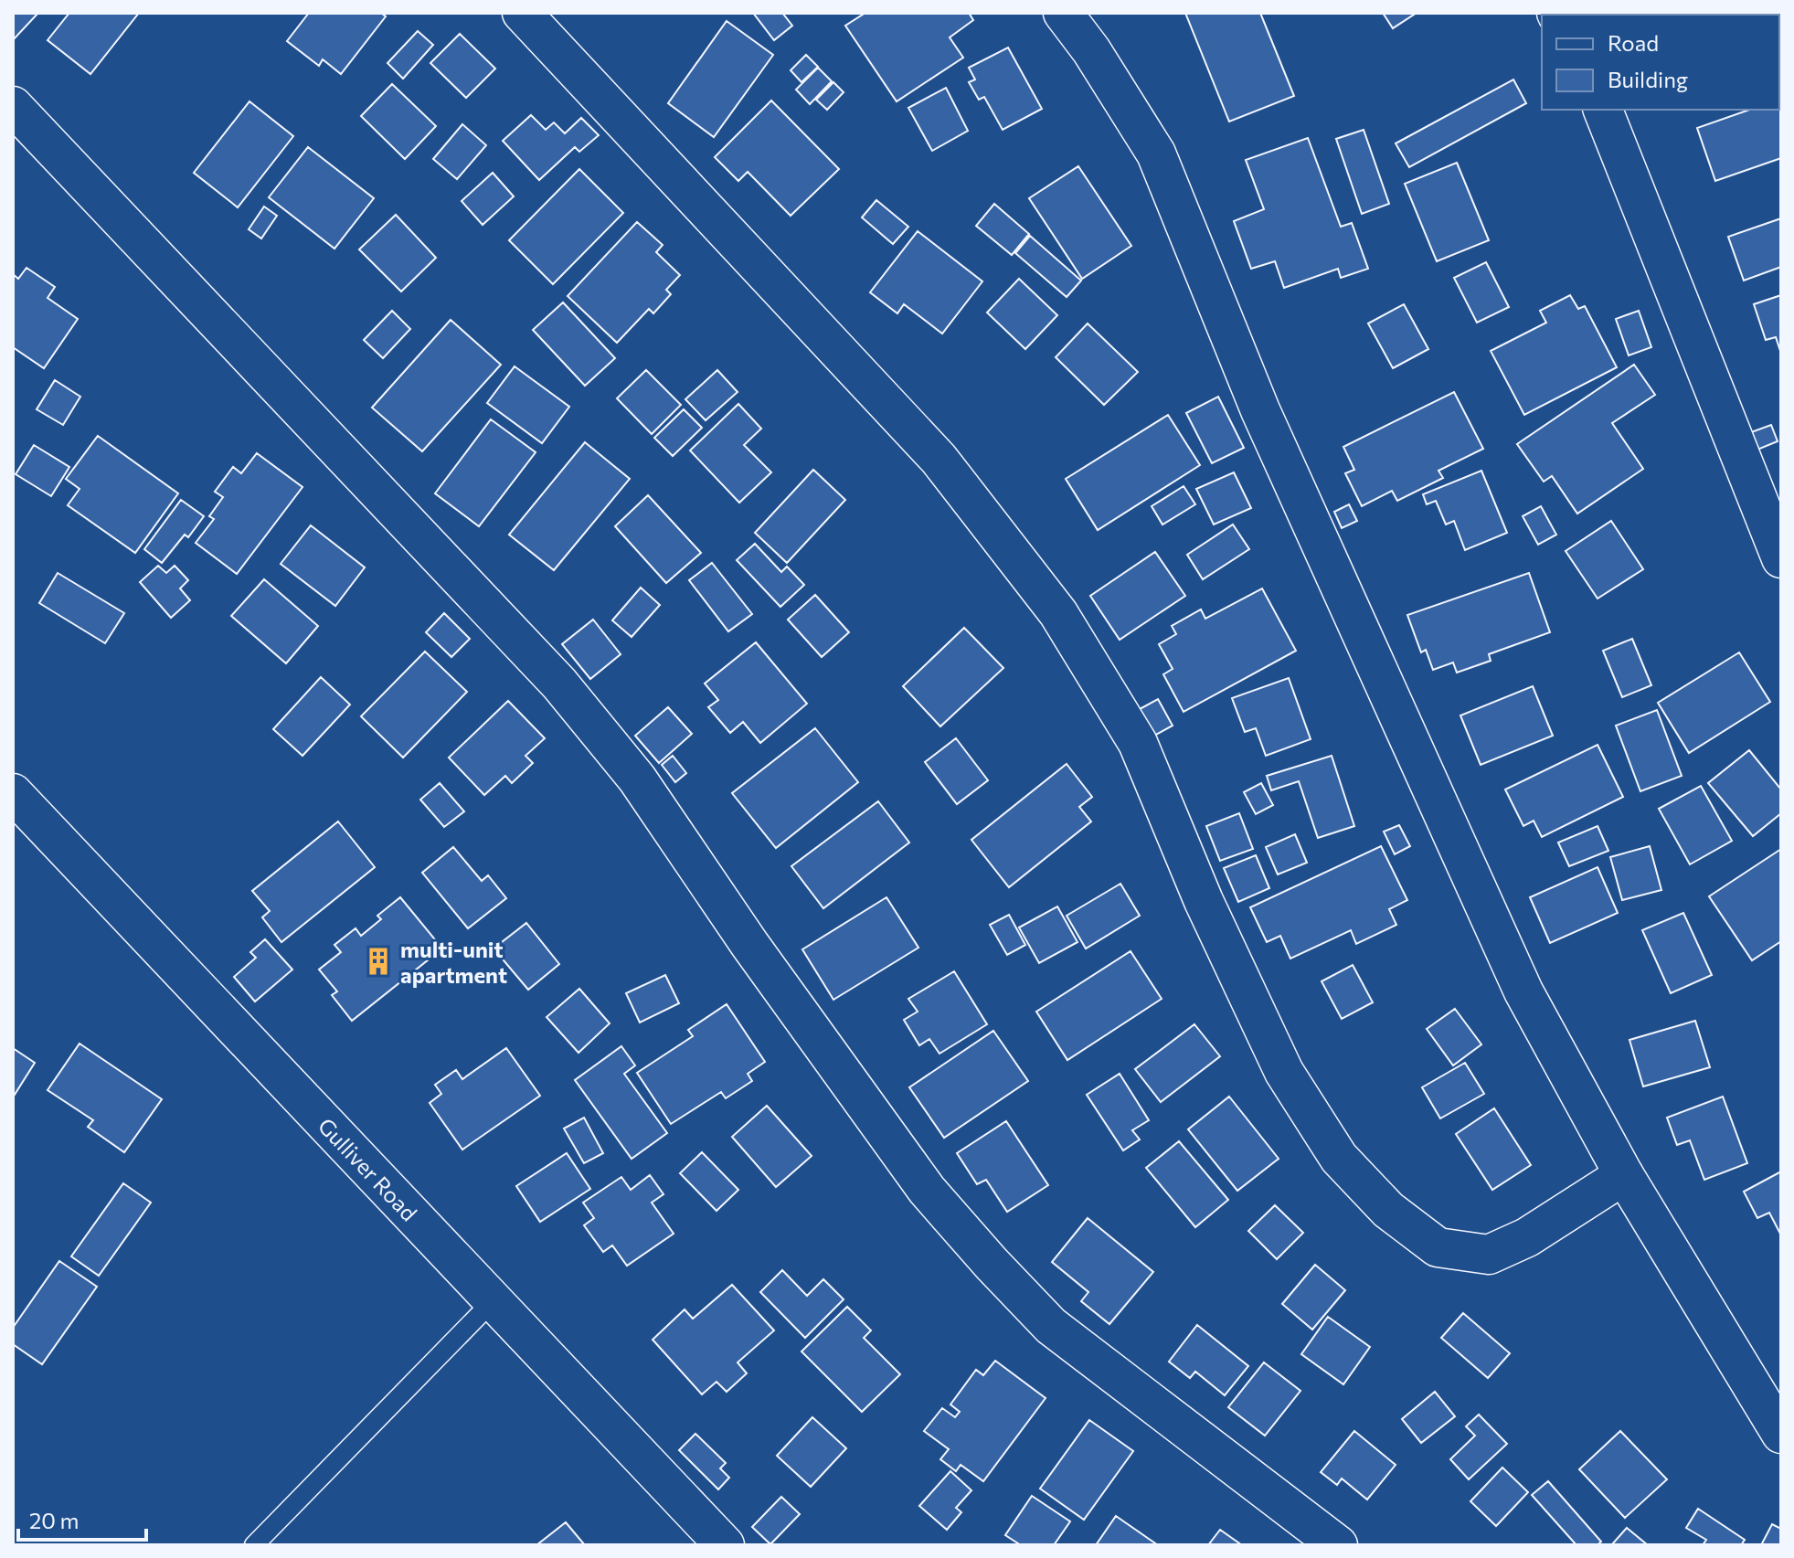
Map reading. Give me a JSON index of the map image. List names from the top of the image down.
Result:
{
  "streets": {
    "street": ["Gulliver Road"]
  },
  "places": {
    "building": ["multi-unit apartment"]
  },
  "legend": ["Road", "Building"],
  "scale_bar": "20 m"
}
